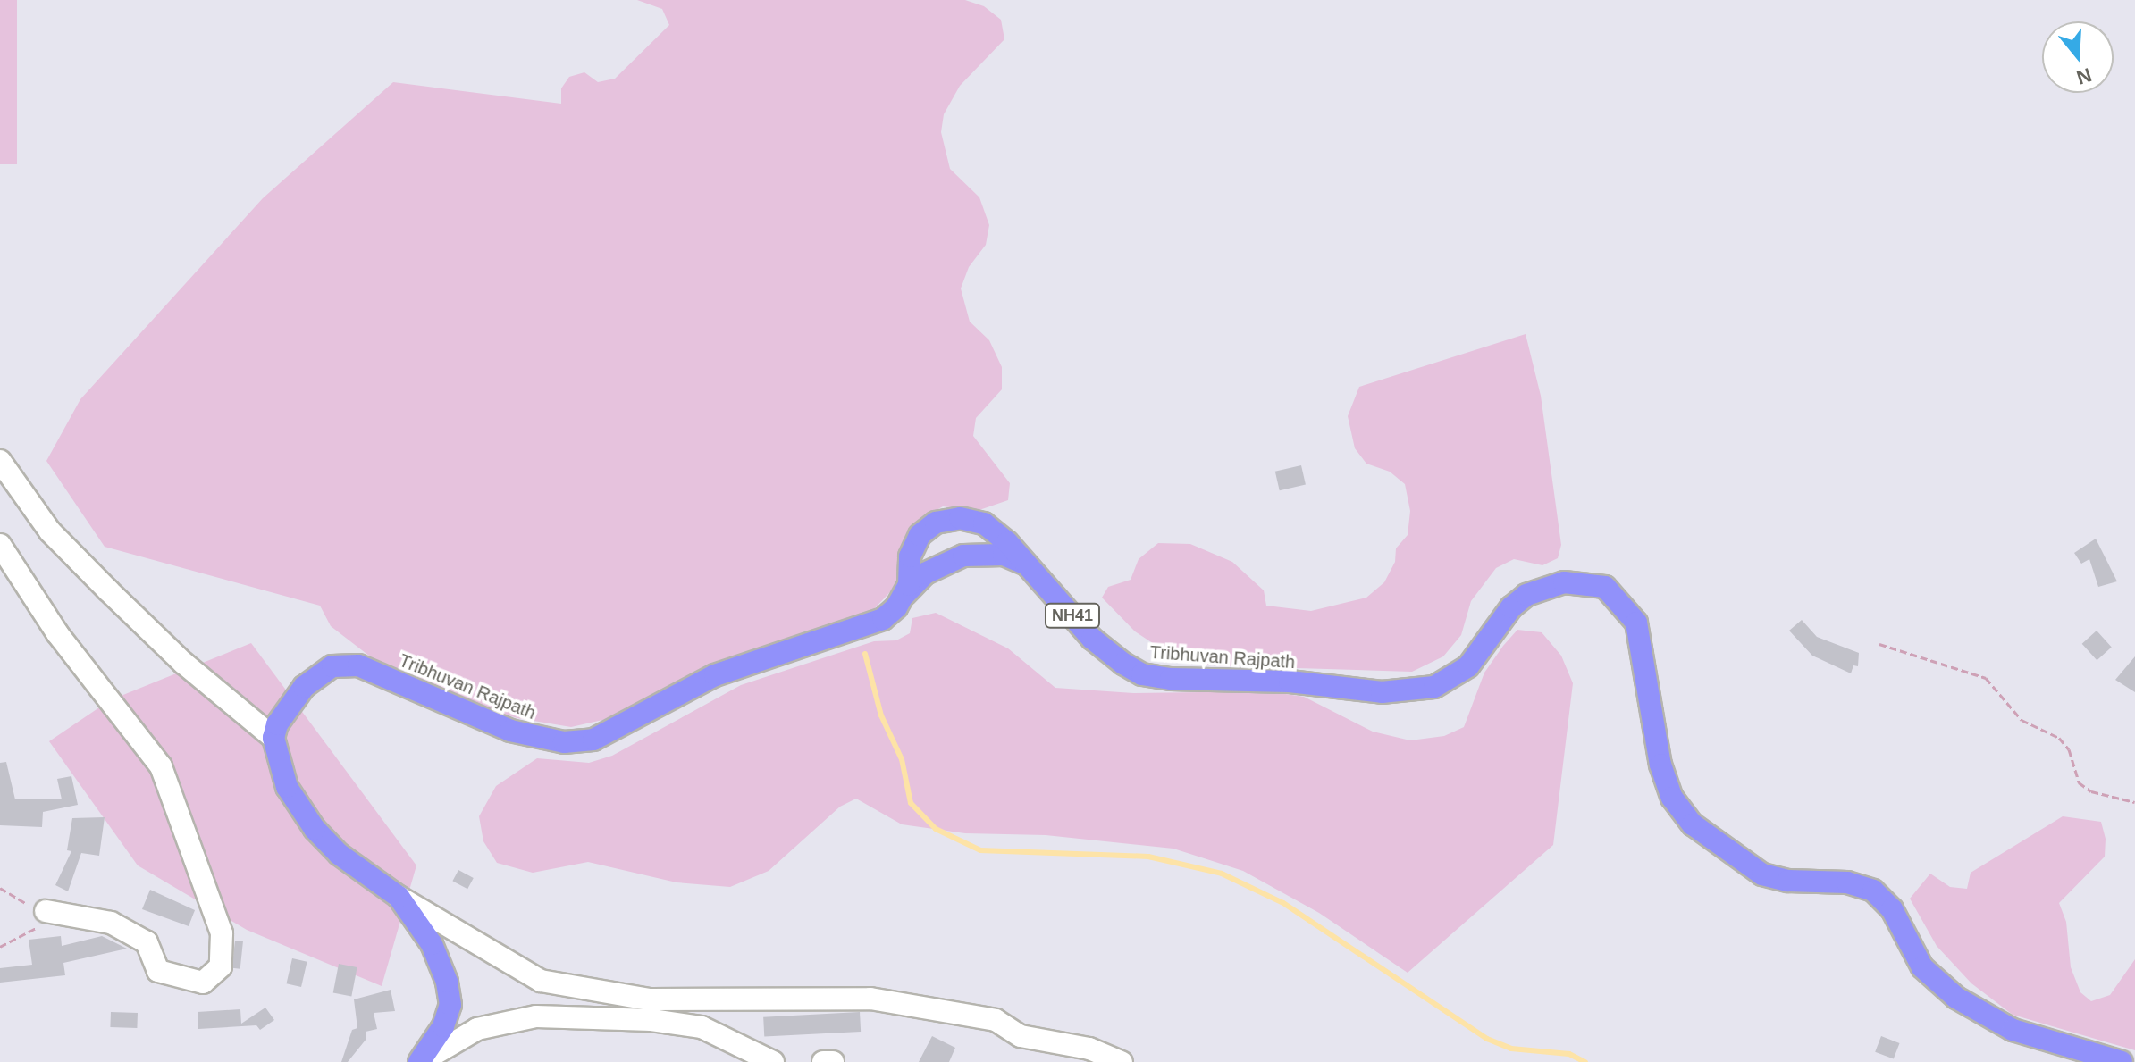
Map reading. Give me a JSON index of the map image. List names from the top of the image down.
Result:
{
  "streets": {
    "highway": ["NH41", "Tribhuvan Rajpath"]
  },
  "north": "bottom"
}
